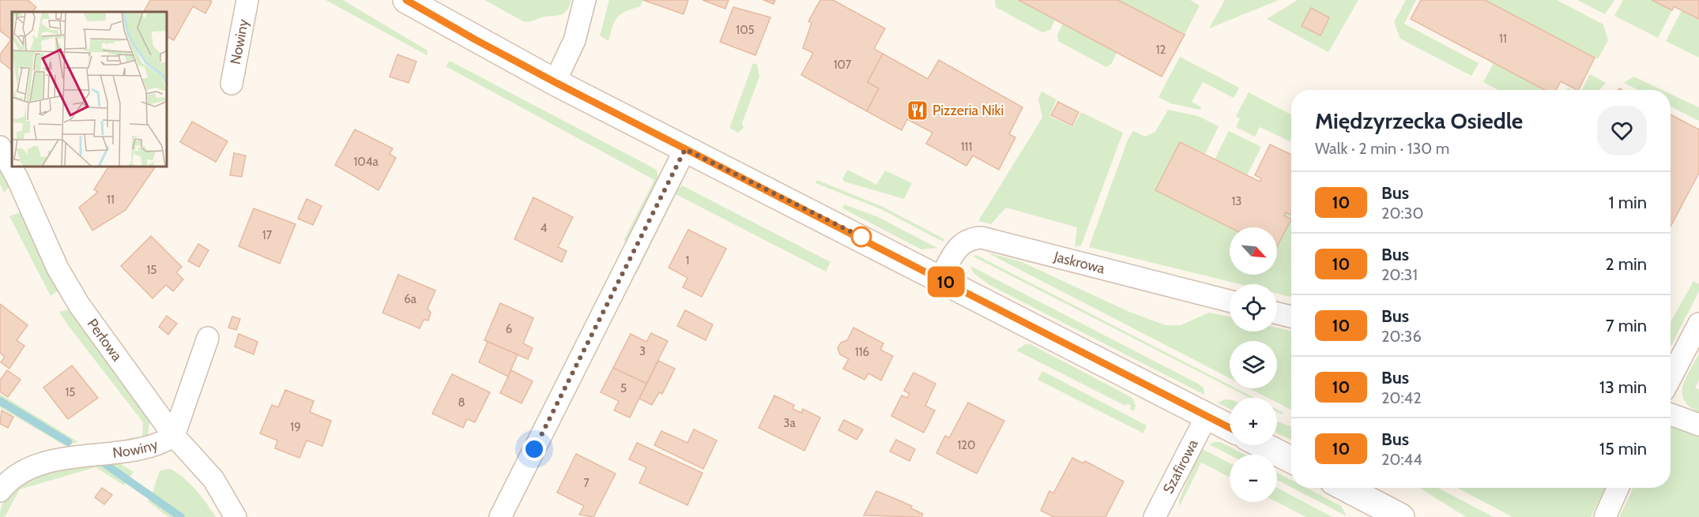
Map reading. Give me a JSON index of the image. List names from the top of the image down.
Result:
{
  "streets": {
    "street": [
      "Nowiny",
      "Jaskrowa",
      "Perłowa",
      "Szafirowa"
    ]
  },
  "crossings": [
    ["Nowiny", "Perłowa"]
  ],
  "places": {
    "restaurant": ["Pizzeria Niki"]
  },
  "lines": ["bus line 10"],
  "house_numbers": [
    "105",
    "11",
    "12",
    "107",
    "111",
    "104a",
    "11",
    "13",
    "4",
    "17",
    "1",
    "15",
    "6a",
    "6",
    "3",
    "116",
    "5",
    "15",
    "8",
    "3a",
    "19",
    "120",
    "7"
  ],
  "north": "bottom right",
  "page": {
    "on_map": "10",
    "heading": ["Międzyrzecka Osiedle", "Walk · 2 min · 130 m"],
    "list": [
      {
        "mark": "10",
        "name": "Bus",
        "note": "20:30",
        "value": "1 min"
      },
      {
        "mark": "10",
        "name": "Bus",
        "note": "20:31",
        "value": "2 min"
      },
      {
        "mark": "10",
        "name": "Bus",
        "note": "20:36",
        "value": "7 min"
      },
      {
        "mark": "10",
        "name": "Bus",
        "note": "20:42",
        "value": "13 min"
      },
      {
        "mark": "10",
        "name": "Bus",
        "note": "20:44",
        "value": "15 min"
      }
    ],
    "map_buttons": ["+", "−"]
  }
}
